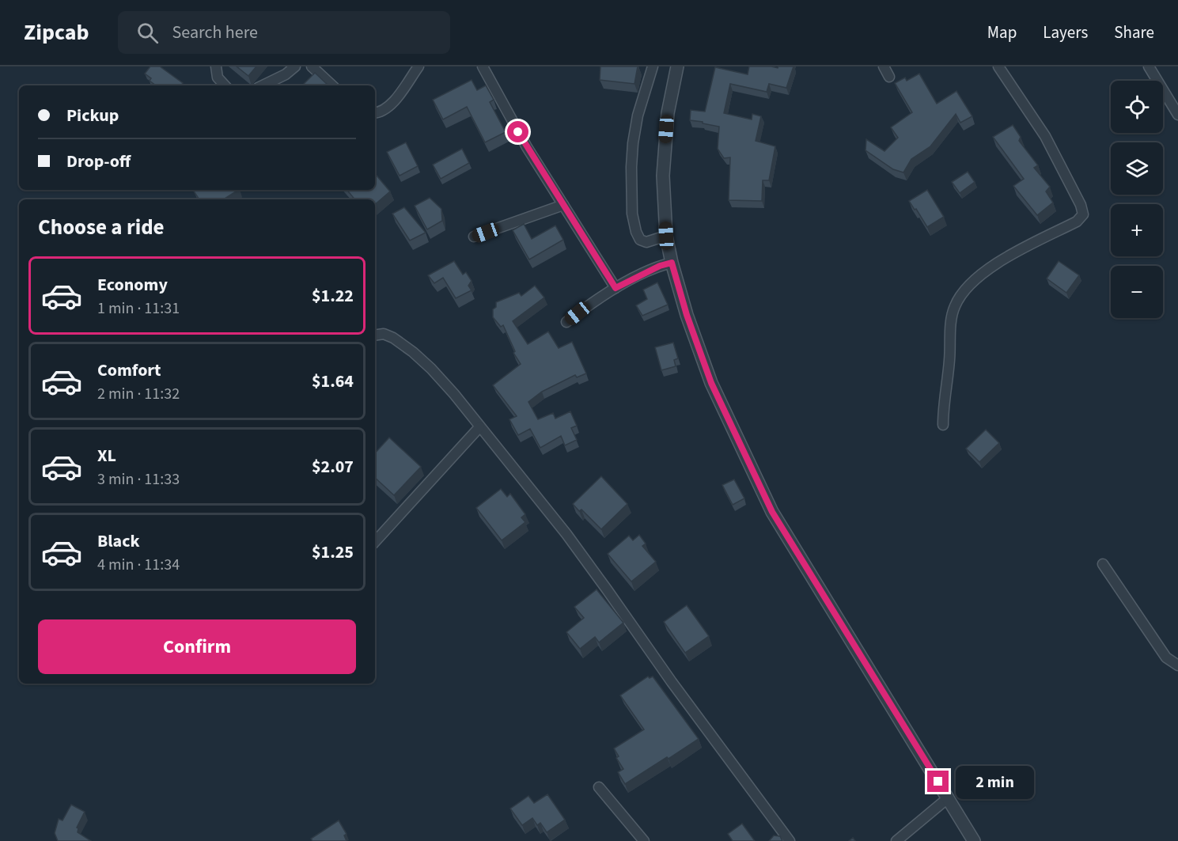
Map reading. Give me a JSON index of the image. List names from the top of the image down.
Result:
{
  "page": {
    "header": "Zipcab",
    "search": "Search here",
    "nav": ["Map", "Layers", "Share"],
    "map_buttons": ["+", "−"],
    "banner": ["Pickup", "Drop-off"],
    "heading": "Choose a ride",
    "list": [
      {
        "name": "Economy",
        "note": "1 min · 11:31",
        "value": "$1.22"
      },
      {
        "name": "Comfort",
        "note": "2 min · 11:32",
        "value": "$1.64"
      },
      {
        "name": "XL",
        "note": "3 min · 11:33",
        "value": "$2.07"
      },
      {
        "name": "Black",
        "note": "4 min · 11:34",
        "value": "$1.25"
      }
    ],
    "buttons": "Confirm",
    "bubble": "2 min"
  }
}
